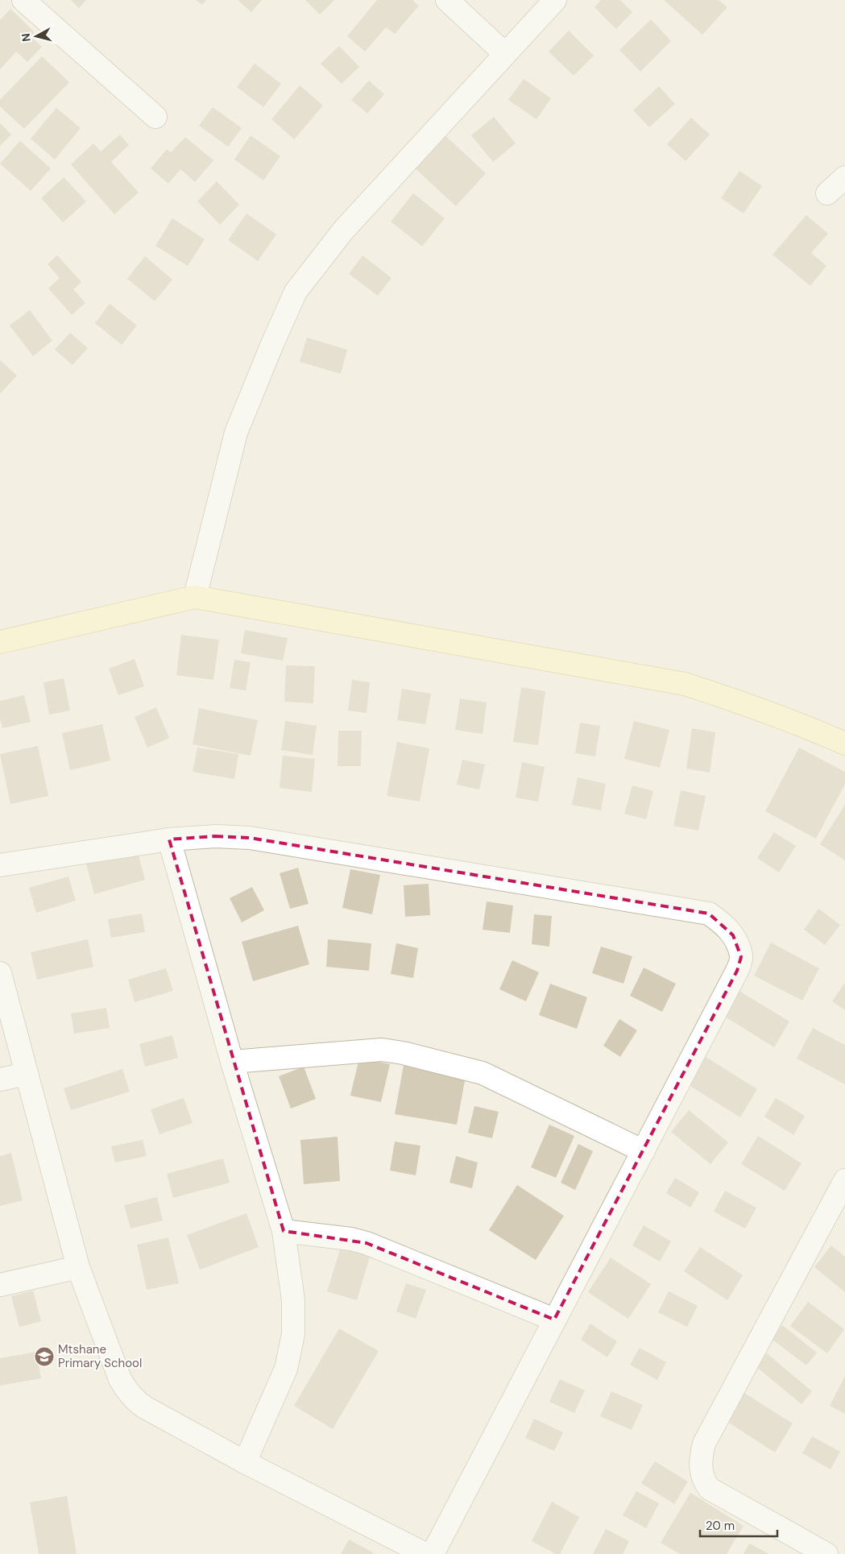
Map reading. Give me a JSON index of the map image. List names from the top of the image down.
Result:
{
  "places": {
    "school or university": ["Mtshane Primary School"]
  },
  "scale_bar": "20 m",
  "north": "left"
}
